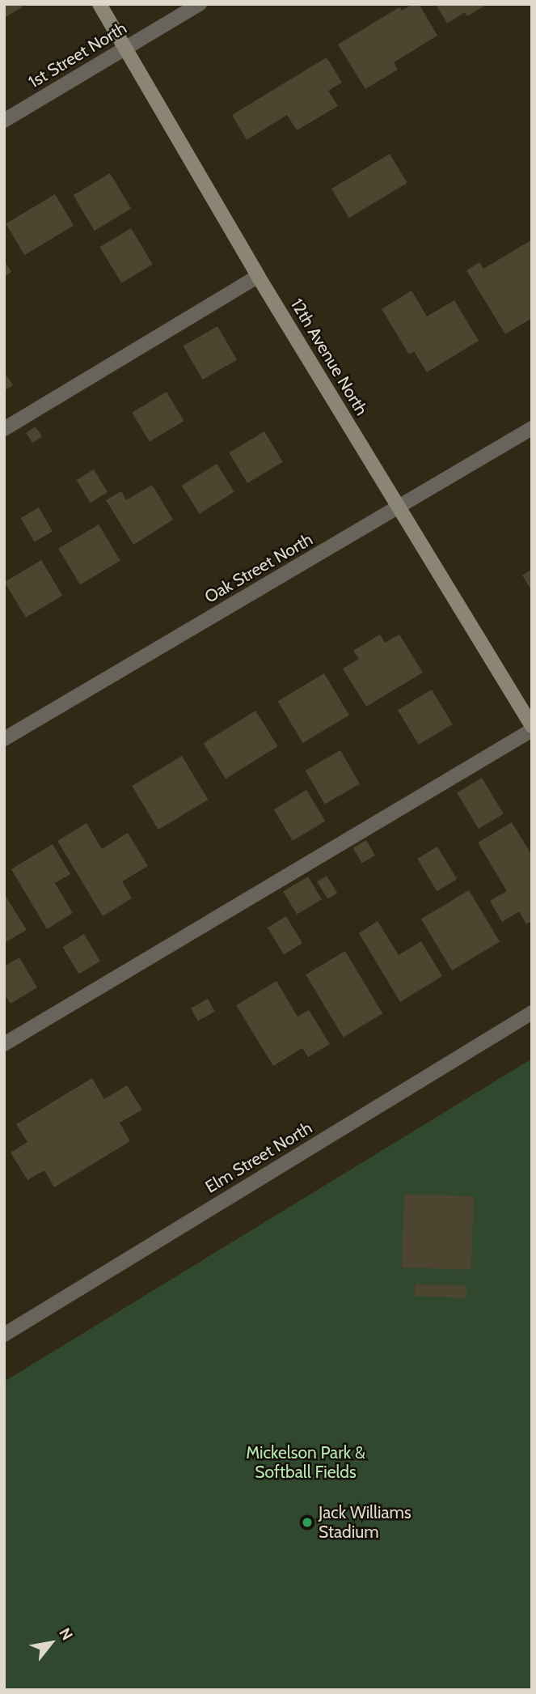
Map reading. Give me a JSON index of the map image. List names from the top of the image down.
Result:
{
  "streets": {
    "main road": ["12th Avenue North"],
    "street": ["1st Street North", "Oak Street North", "Elm Street North"]
  },
  "crossings": [
    ["1st Street North", "12th Avenue North"],
    ["12th Avenue North", "Oak Street North"]
  ],
  "parks": ["Mickelson Park & Softball Fields"],
  "places": ["Jack Williams Stadium"],
  "north": "top right"
}
